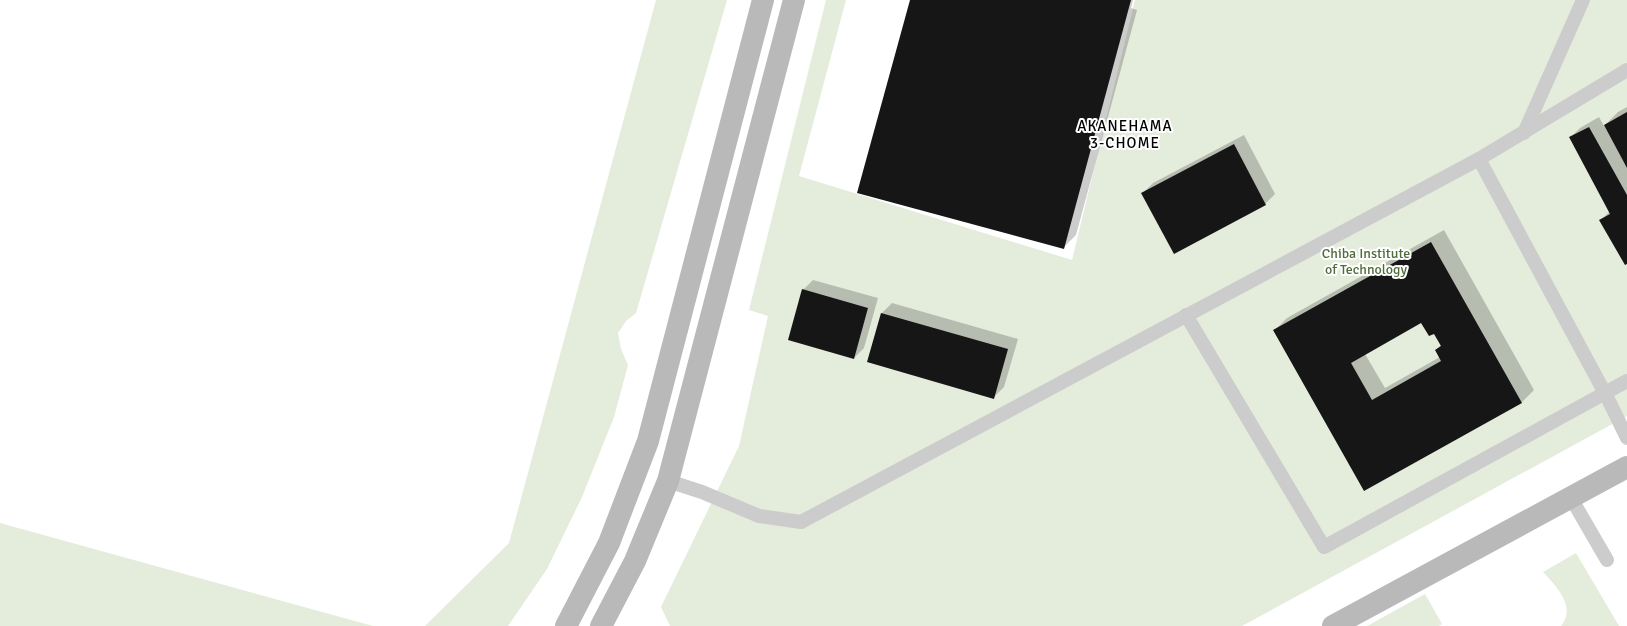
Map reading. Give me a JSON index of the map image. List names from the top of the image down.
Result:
{
  "districts": ["AKANEHAMA 3-CHOME"],
  "parks": ["Chiba Institute of Technology"]
}
